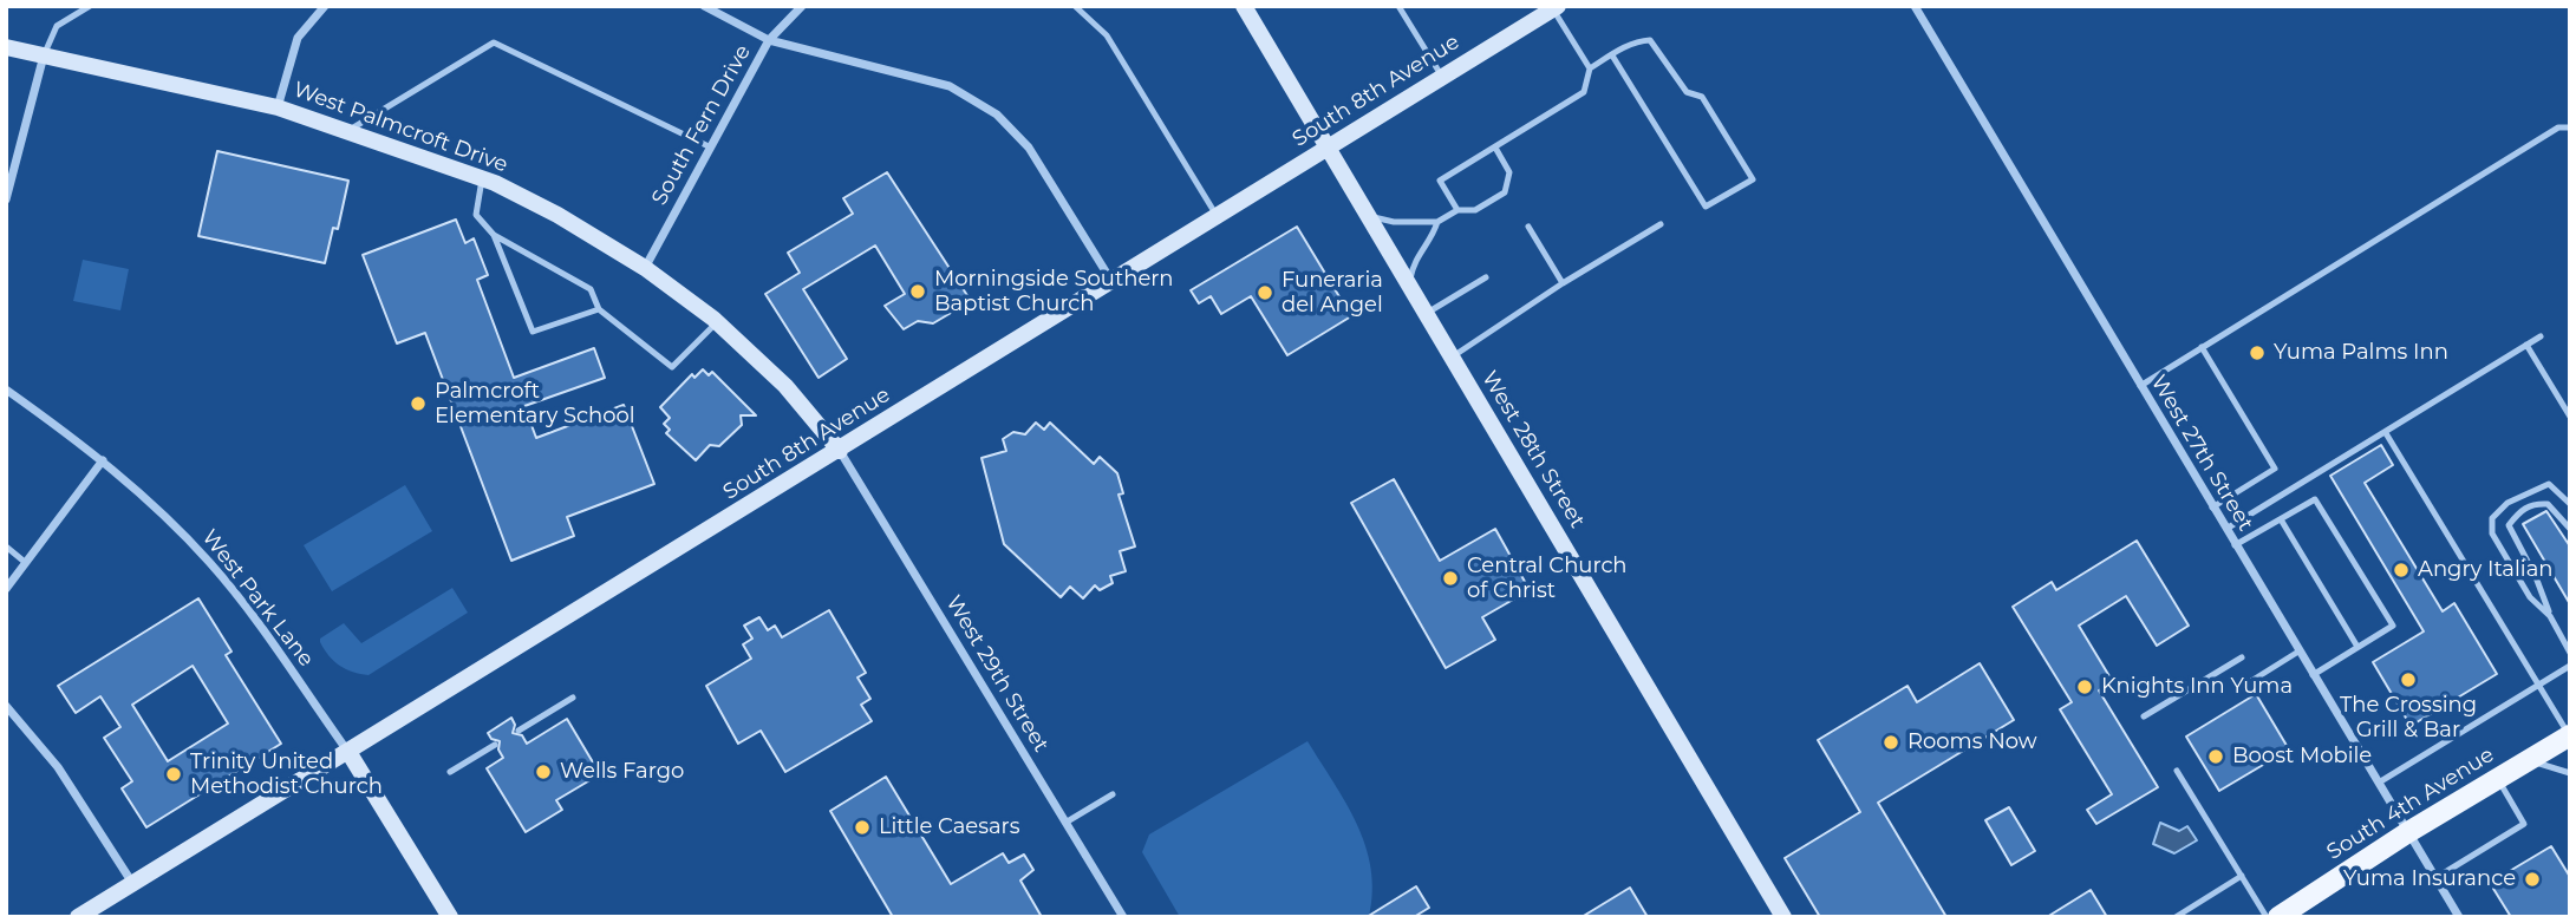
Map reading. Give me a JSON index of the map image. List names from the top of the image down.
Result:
{
  "streets": {
    "main road": ["South 4th Avenue"],
    "street": [
      "South 8th Avenue",
      "South Fern Drive",
      "West Palmcroft Drive",
      "West 28th Street",
      "West 27th Street",
      "West Park Lane",
      "West 29th Street"
    ]
  },
  "crossings": [
    ["South 8th Avenue", "West Palmcroft Drive"],
    ["South 8th Avenue", "West 28th Street"],
    ["South 8th Avenue", "West Park Lane"],
    ["South 8th Avenue", "West 29th Street"],
    ["South Fern Drive", "West Palmcroft Drive"],
    ["West Palmcroft Drive", "West 29th Street"],
    ["West 27th Street", "South 4th Avenue"]
  ],
  "places": [
    "Morningside Southern Baptist Church",
    "Funeraria del Angel",
    "Yuma Palms Inn",
    "Palmcroft Elementary School",
    "Angry Italian",
    "Central Church of Christ",
    "The Crossing Grill & Bar",
    "Knights Inn Yuma",
    "Rooms Now",
    "Boost Mobile",
    "Wells Fargo",
    "Trinity United Methodist Church",
    "Little Caesars",
    "Yuma Insurance"
  ]
}
